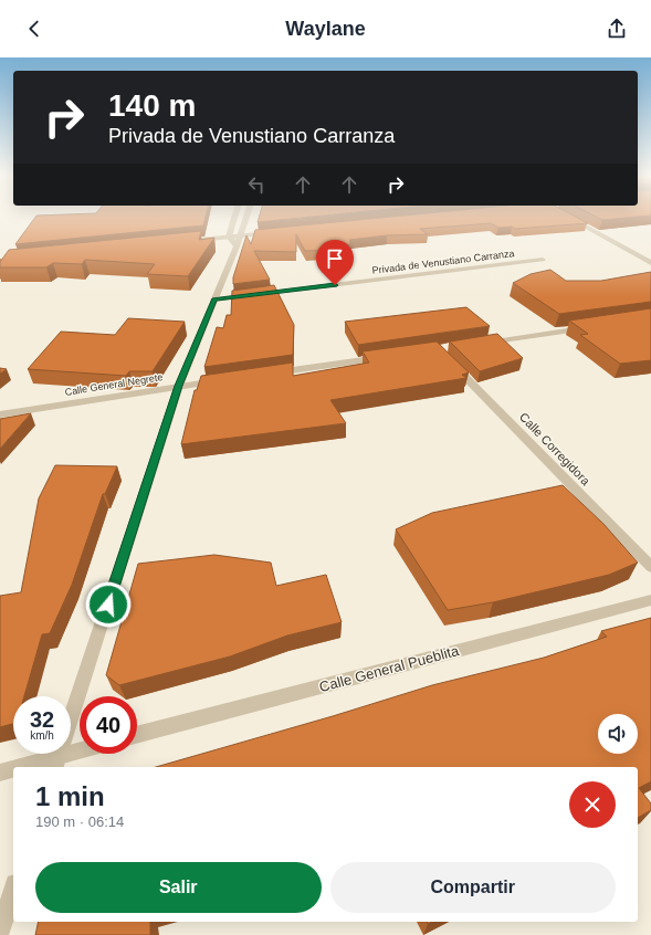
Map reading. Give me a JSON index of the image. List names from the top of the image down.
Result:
{
  "streets": {
    "street": [
      "Privada de Venustiano Carranza",
      "Calle General Negrete",
      "Calle Corregidora",
      "Calle General Pueblita"
    ]
  },
  "page": {
    "header": "Waylane",
    "turn": ["140 m", "Privada de Venustiano Carranza"],
    "speed": "32 km/h",
    "limit": "40",
    "heading": ["1 min", "190 m · 06:14"],
    "buttons": ["Salir", "Compartir"]
  }
}
